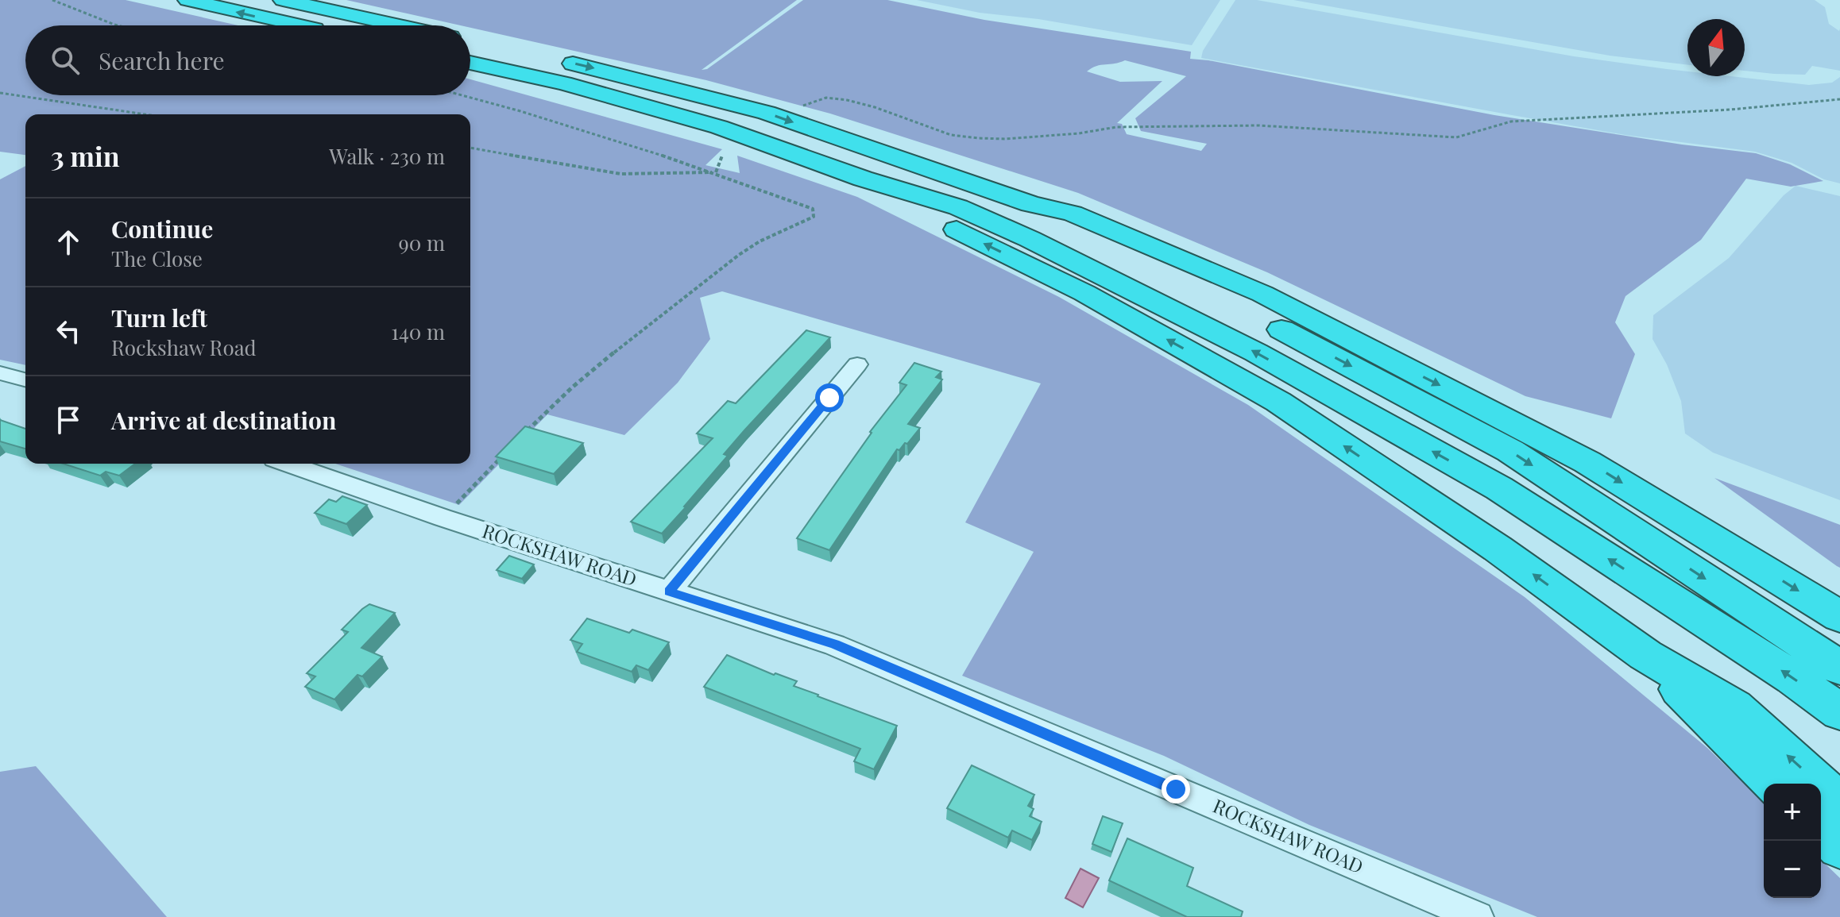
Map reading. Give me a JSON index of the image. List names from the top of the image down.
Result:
{
  "streets": {
    "street": ["ROCKSHAW ROAD"]
  },
  "north": "top",
  "page": {
    "search": "Search here",
    "heading": ["3 min", "Walk · 230 m"],
    "list": [
      ["Continue", "The Close", "90 m"],
      ["Turn left", "Rockshaw Road", "140 m"],
      "Arrive at destination"
    ],
    "map_buttons": ["+", "−"]
  }
}
